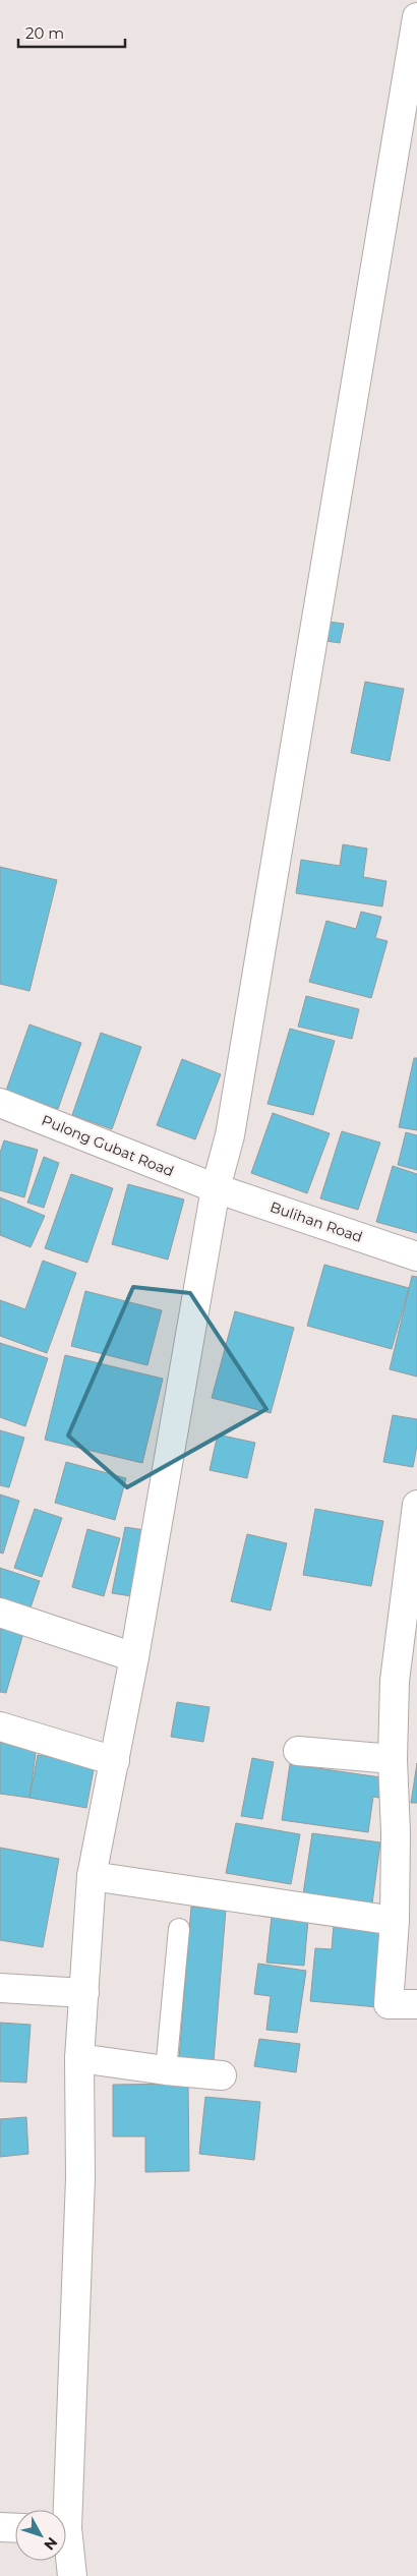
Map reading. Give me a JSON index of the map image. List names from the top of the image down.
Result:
{
  "streets": {
    "street": ["Pulong Gubat Road", "Bulihan Road"]
  },
  "crossings": [
    ["Pulong Gubat Road", "Bulihan Road"]
  ],
  "scale_bar": "20 m",
  "north": "bottom right"
}
